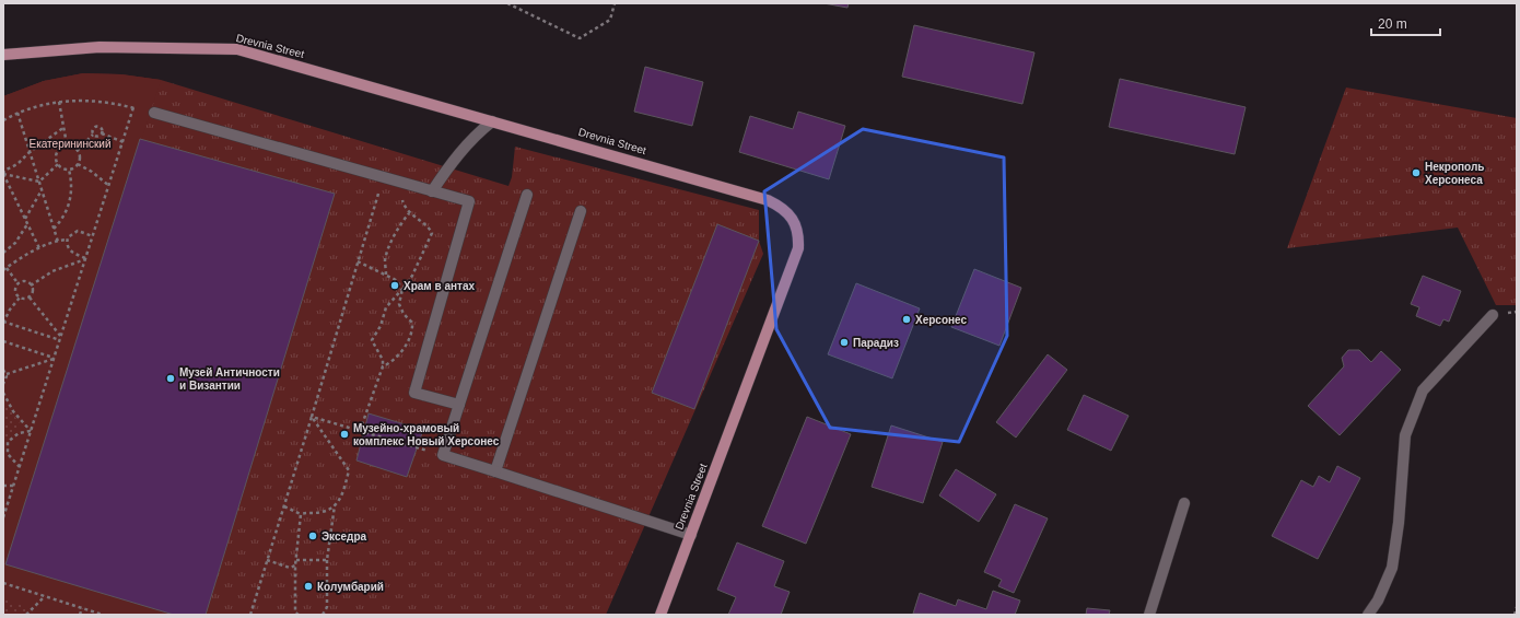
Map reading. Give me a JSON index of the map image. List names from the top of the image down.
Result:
{
  "streets": {
    "main road": ["Drevnia Street"]
  },
  "parks": ["Екатерининский"],
  "places": [
    "Некрополь Херсонеса",
    "Храм в антах",
    "Херсонес",
    "Парадиз",
    "Музей Античности и Византии",
    "Музейно-храмовый комплекс Новый Херсонес",
    "Экседра",
    "Колумбарий"
  ],
  "scale_bar": "20 m"
}
